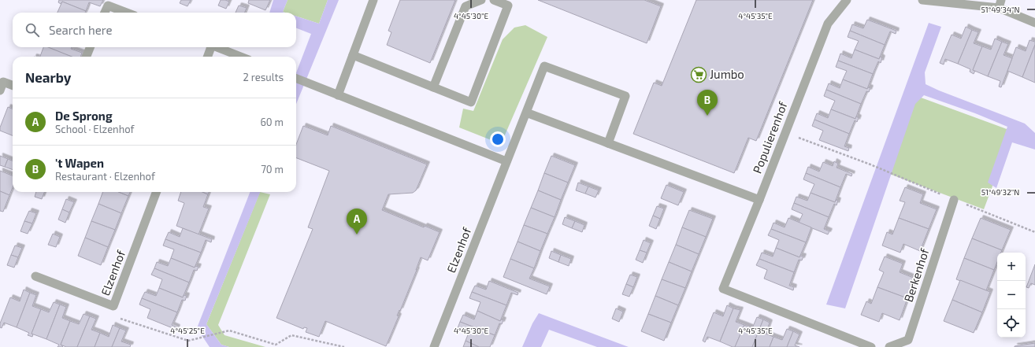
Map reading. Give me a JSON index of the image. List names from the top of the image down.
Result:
{
  "streets": {
    "street": ["Populierenhof", "Elzenhof", "Berkenhof"]
  },
  "places": {
    "supermarket": ["Jumbo"]
  },
  "page": {
    "search": "Search here",
    "heading": ["Nearby", "2 results"],
    "pins": ["B", "A"],
    "list": [
      {
        "mark": "A",
        "name": "De Sprong",
        "note": "School · Elzenhof",
        "value": "60 m"
      },
      {
        "mark": "B",
        "name": "'t Wapen",
        "note": "Restaurant · Elzenhof",
        "value": "70 m"
      }
    ],
    "map_buttons": ["+", "−"]
  },
  "coordinates": [
    "51°49'34\"N",
    "4°45'30\"E",
    "4°45'35\"E",
    "51°49'32\"N",
    "4°45'25\"E"
  ]
}
